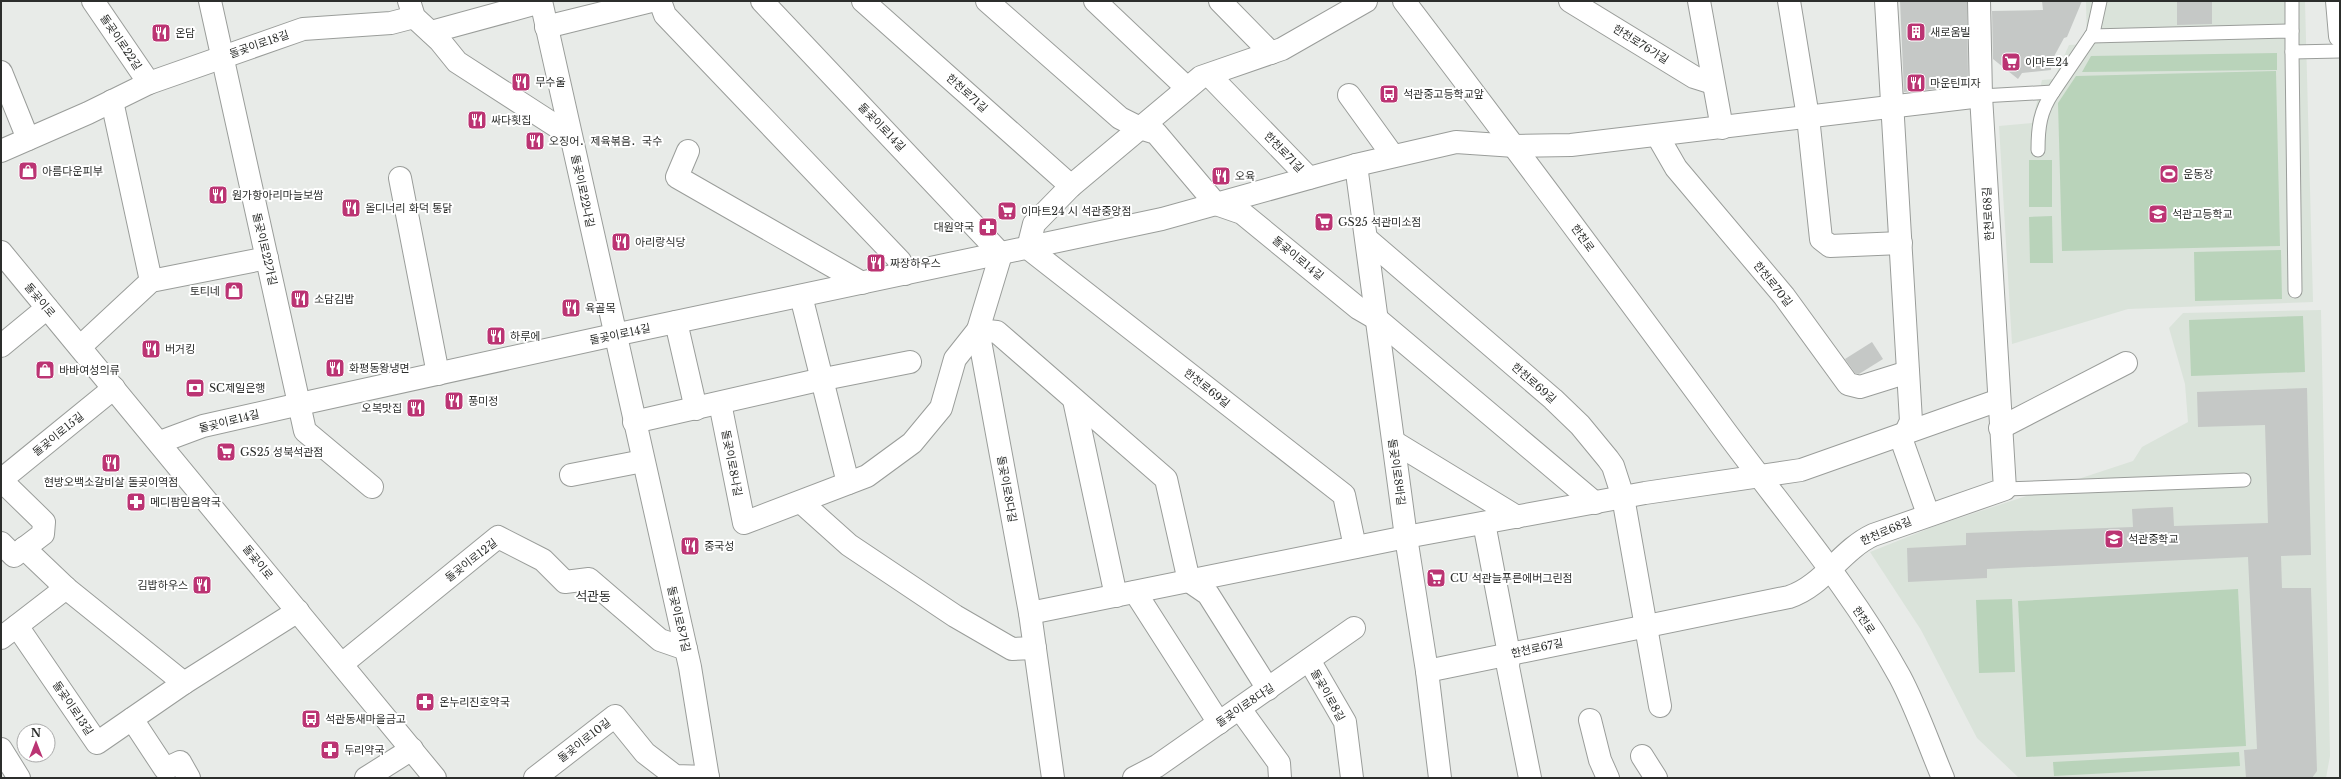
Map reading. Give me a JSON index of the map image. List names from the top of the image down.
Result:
{
  "streets": {
    "street": [
      "돌곶이로22길",
      "돌곶이로18길",
      "한천로76가길",
      "한천로71길",
      "돌곶이로14길",
      "돌곶이로22나길",
      "한천로68길",
      "한천로",
      "돌곶이로22가길",
      "한천로70길",
      "돌곶이로",
      "한천로69길",
      "돌곶이로15길",
      "돌곶이로8나길",
      "돌곶이로8바길",
      "돌곶이로8다길",
      "돌곶이로12길",
      "돌곶이로8가길",
      "한천로67길",
      "돌곶이로8길",
      "돌곶이로13길",
      "돌곶이로10길"
    ]
  },
  "crossings": [
    ["돌곶이로22길", "돌곶이로18길"],
    ["돌곶이로18길", "돌곶이로22나길"],
    ["돌곶이로18길", "돌곶이로22가길"],
    ["한천로71길", "돌곶이로14길"],
    ["돌곶이로14길", "돌곶이로22나길"],
    ["돌곶이로14길", "한천로"],
    ["돌곶이로14길", "돌곶이로22가길"],
    ["돌곶이로14길", "돌곶이로"],
    ["돌곶이로14길", "한천로69길"],
    ["돌곶이로14길", "돌곶이로8바길"],
    ["돌곶이로14길", "돌곶이로8다길"],
    ["돌곶이로14길", "돌곶이로8가길"],
    ["돌곶이로22나길", "돌곶이로8가길"],
    ["한천로68길", "한천로"],
    ["한천로68길", "한천로67길"],
    ["한천로", "한천로67길"],
    ["돌곶이로", "돌곶이로15길"],
    ["돌곶이로", "돌곶이로12길"],
    ["돌곶이로", "돌곶이로13길"],
    ["한천로69길", "돌곶이로8바길"],
    ["한천로69길", "한천로67길"],
    ["돌곶이로8나길", "돌곶이로8다길"],
    ["돌곶이로8바길", "한천로67길"],
    ["돌곶이로8다길", "돌곶이로8길"],
    ["돌곶이로12길", "돌곶이로8가길"],
    ["돌곶이로8가길", "돌곶이로10길"]
  ],
  "districts": ["석관동"],
  "places": {
    "building": ["새로움빌"],
    "restaurant": [
      "온담",
      "무수울",
      "마운틴피자",
      "싸다횟집",
      "오징어．제육볶음．국수",
      "오육",
      "원가항아리마늘보쌈",
      "올디너리 화덕 통닭",
      "아리랑식당",
      "짜장하우스",
      "소담김밥",
      "육골목",
      "하루에",
      "버거킹",
      "화평동왕냉면",
      "풍미정",
      "오복맛집",
      "현방오백소갈비살 돌곶이역점",
      "중국성",
      "김밥하우스"
    ],
    "supermarket": [
      "이마트24",
      "이마트24 시 석관중앙점",
      "GS25 석관미소점",
      "GS25 성북석관점",
      "CU 석관늘푸른에버그린점"
    ],
    "bus stop": ["석관중고등학교앞", "석관동새마을금고"],
    "shop": ["아름다운피부", "토티네", "바바여성의류"],
    "sports": ["운동장"],
    "school or university": ["석관고등학교", "석관중학교"],
    "pharmacy": [
      "대원약국",
      "메디팜믿음약국",
      "온누리진호약국",
      "두리약국"
    ],
    "bank": ["SC제일은행"]
  },
  "north": "top"
}
